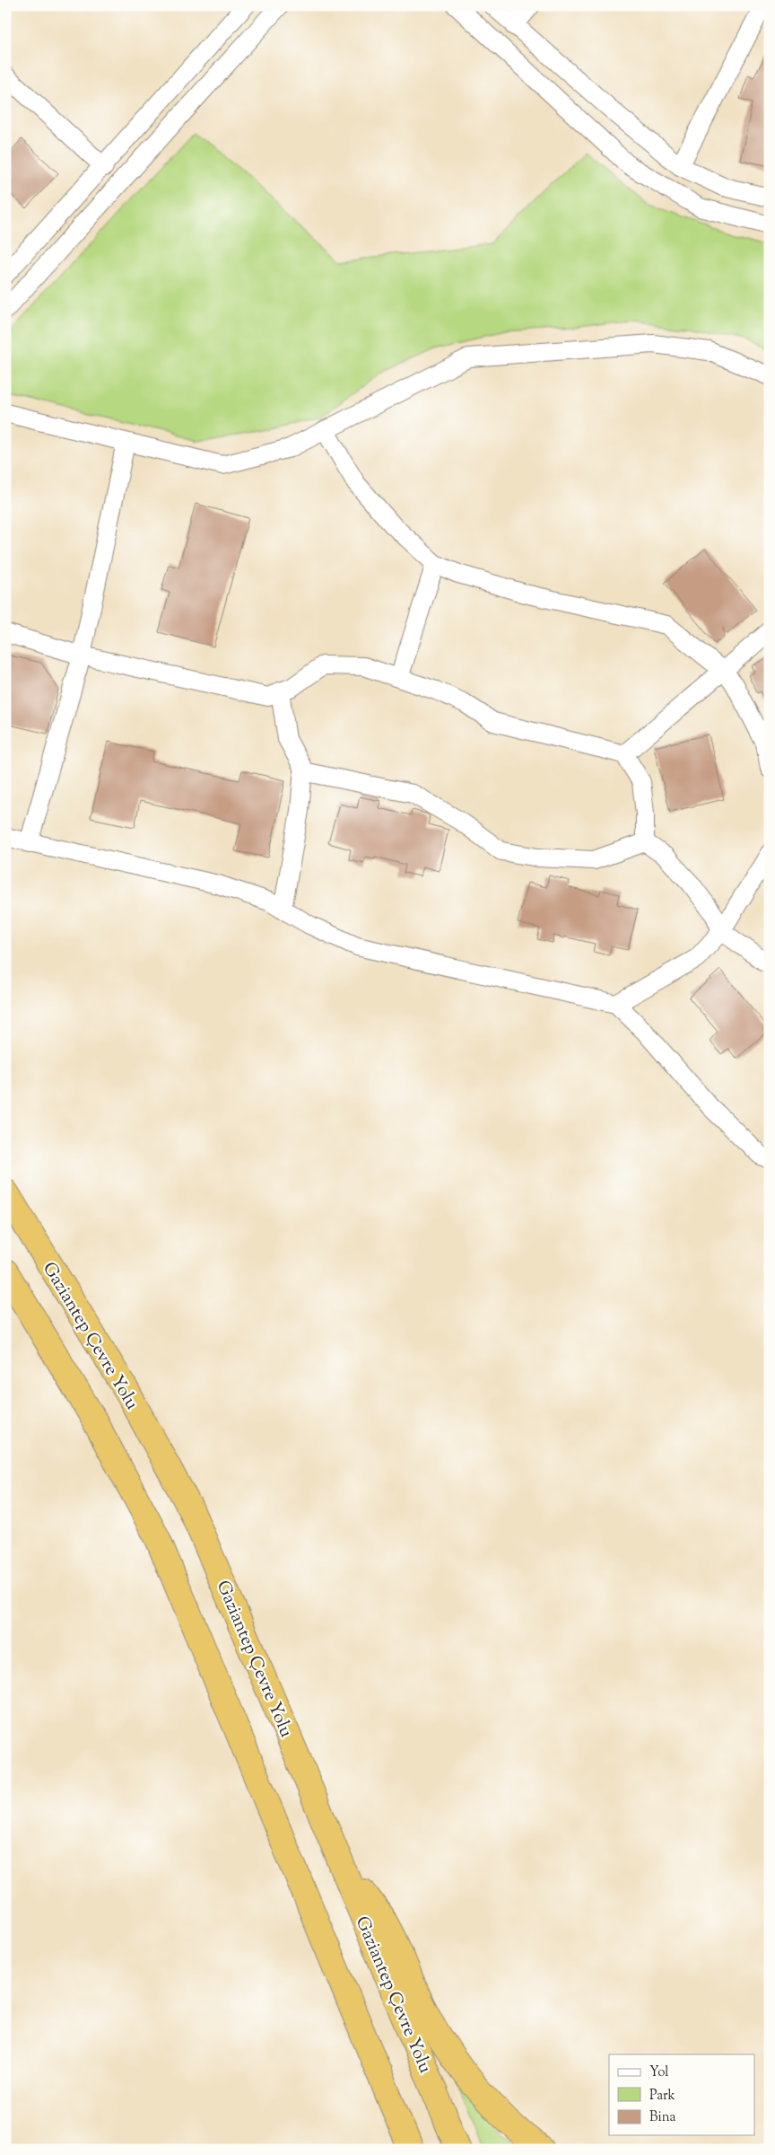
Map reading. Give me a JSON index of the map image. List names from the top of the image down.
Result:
{
  "streets": {
    "highway": ["Gaziantep Çevre Yolu"]
  },
  "legend": ["Yol", "Park", "Bina"]
}
